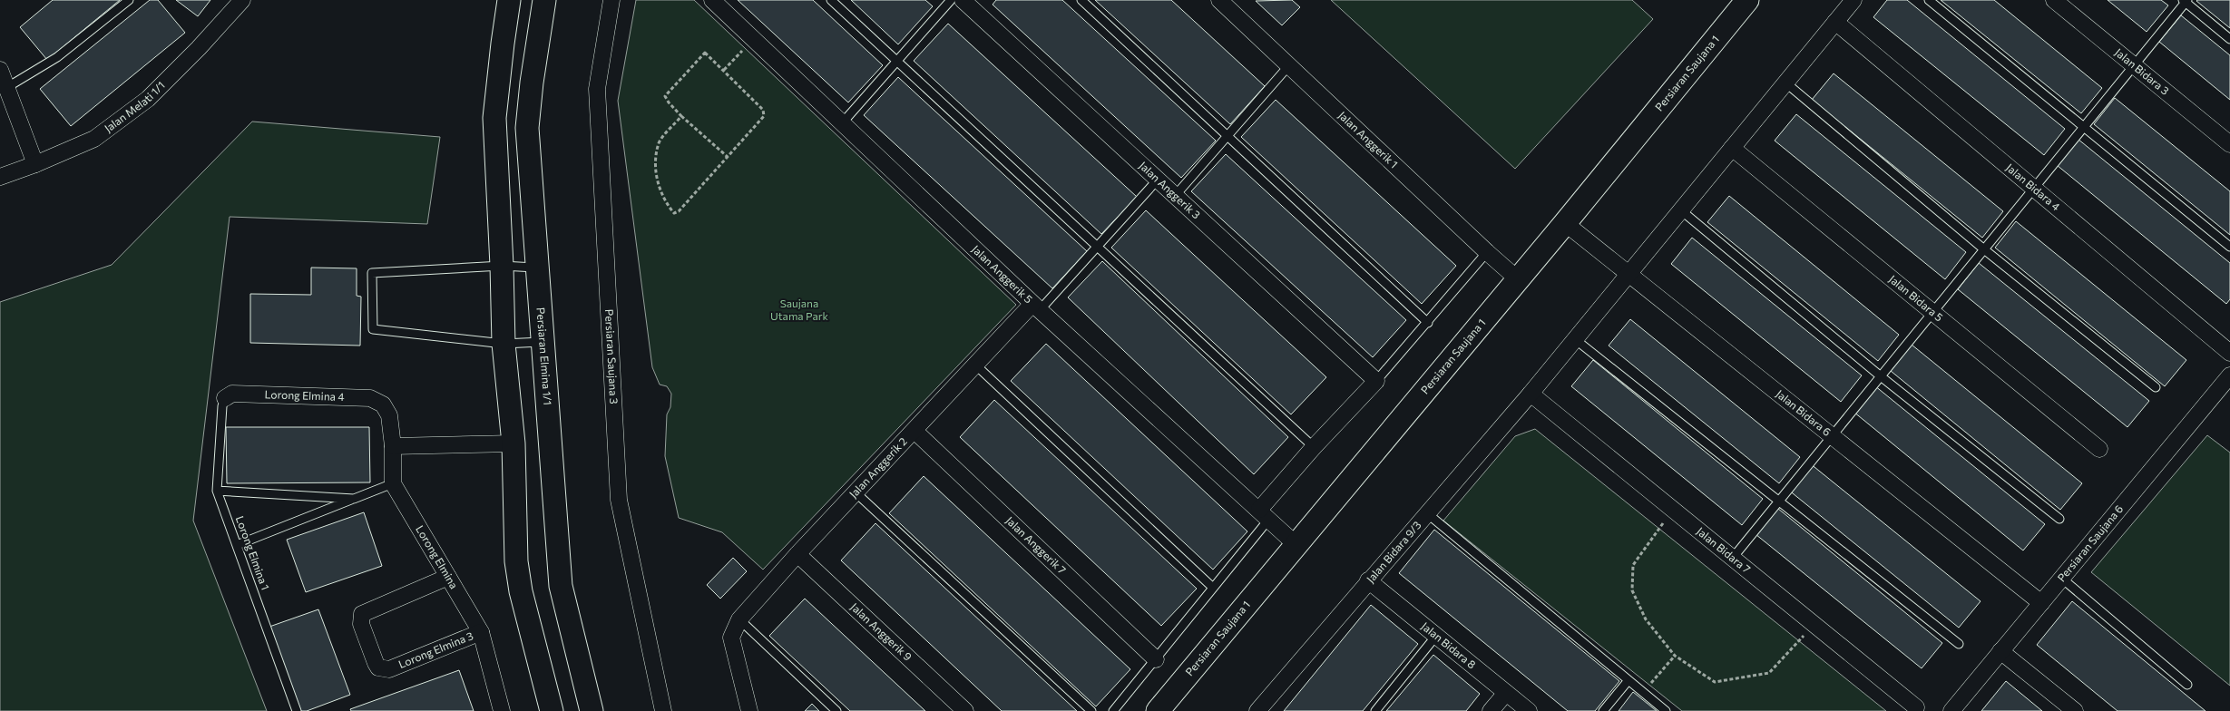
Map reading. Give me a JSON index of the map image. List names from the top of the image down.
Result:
{
  "streets": {
    "main road": ["Persiaran Saujana 1", "Persiaran Elmina 1/1"],
    "street": [
      "Jalan Bidara 3",
      "Jalan Melati 1/1",
      "Jalan Anggerik 1",
      "Jalan Bidara 4",
      "Jalan Anggerik 3",
      "Jalan Anggerik 5",
      "Jalan Bidara 5",
      "Persiaran Saujana 3",
      "Lorong Elmina 4",
      "Jalan Bidara 6",
      "Jalan Anggerik 2",
      "Persiaran Saujana 6",
      "Jalan Anggerik 7",
      "Jalan Bidara 7",
      "Jalan Bidara 9/3",
      "Lorong Elmina",
      "Jalan Anggerik 9",
      "Jalan Bidara 8",
      "Lorong Elmina 3"
    ],
    "lane": ["Lorong Elmina 1"]
  },
  "crossings": [
    ["Persiaran Saujana 1", "Jalan Anggerik 1"],
    ["Persiaran Saujana 1", "Jalan Anggerik 5"],
    ["Persiaran Saujana 1", "Jalan Bidara 6"],
    ["Jalan Bidara 4", "Jalan Bidara 9/3"],
    ["Jalan Anggerik 5", "Jalan Anggerik 2"],
    ["Jalan Bidara 5", "Jalan Bidara 9/3"],
    ["Lorong Elmina 4", "Lorong Elmina 1"],
    ["Jalan Bidara 6", "Persiaran Saujana 6"],
    ["Jalan Bidara 6", "Jalan Bidara 9/3"],
    ["Jalan Anggerik 2", "Jalan Anggerik 7"],
    ["Jalan Anggerik 2", "Jalan Anggerik 9"],
    ["Jalan Bidara 7", "Jalan Bidara 9/3"],
    ["Jalan Bidara 9/3", "Jalan Bidara 8"],
    ["Lorong Elmina", "Lorong Elmina 3"]
  ],
  "parks": ["Saujana Utama Park"]
}
